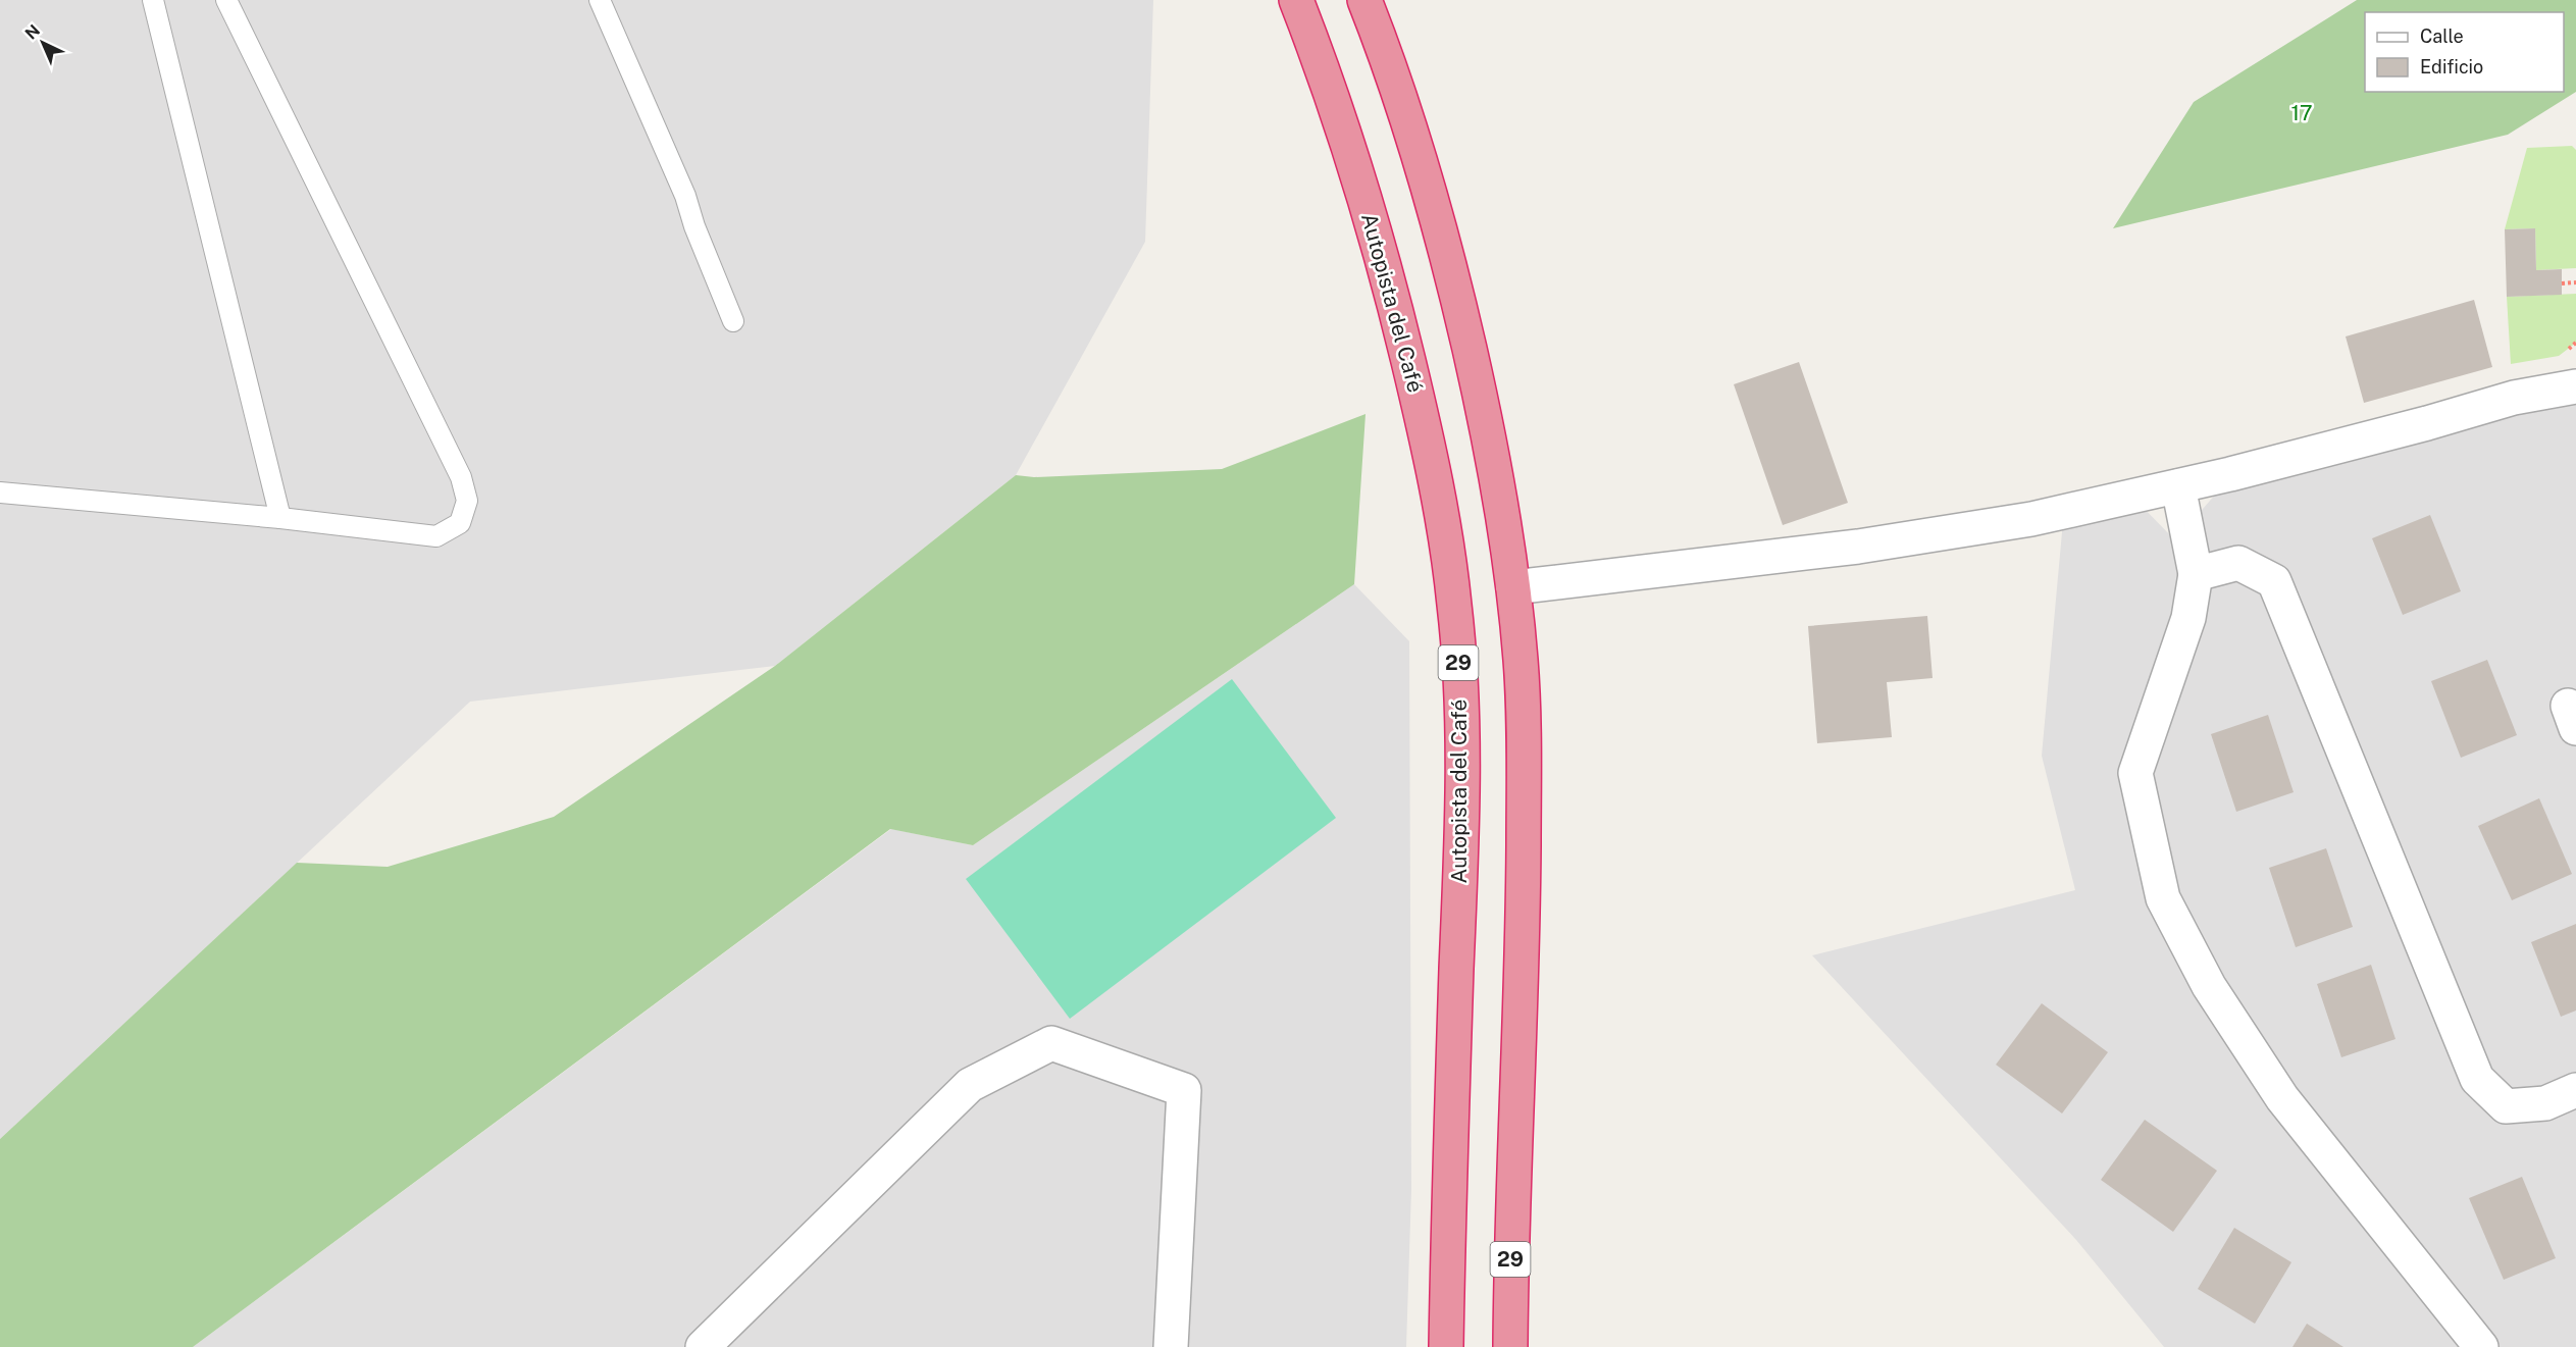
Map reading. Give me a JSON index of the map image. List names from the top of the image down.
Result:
{
  "streets": {
    "highway": ["Autopista del Café", "29"]
  },
  "parks": ["17"],
  "legend": ["Calle", "Edificio"],
  "north": "top left"
}
